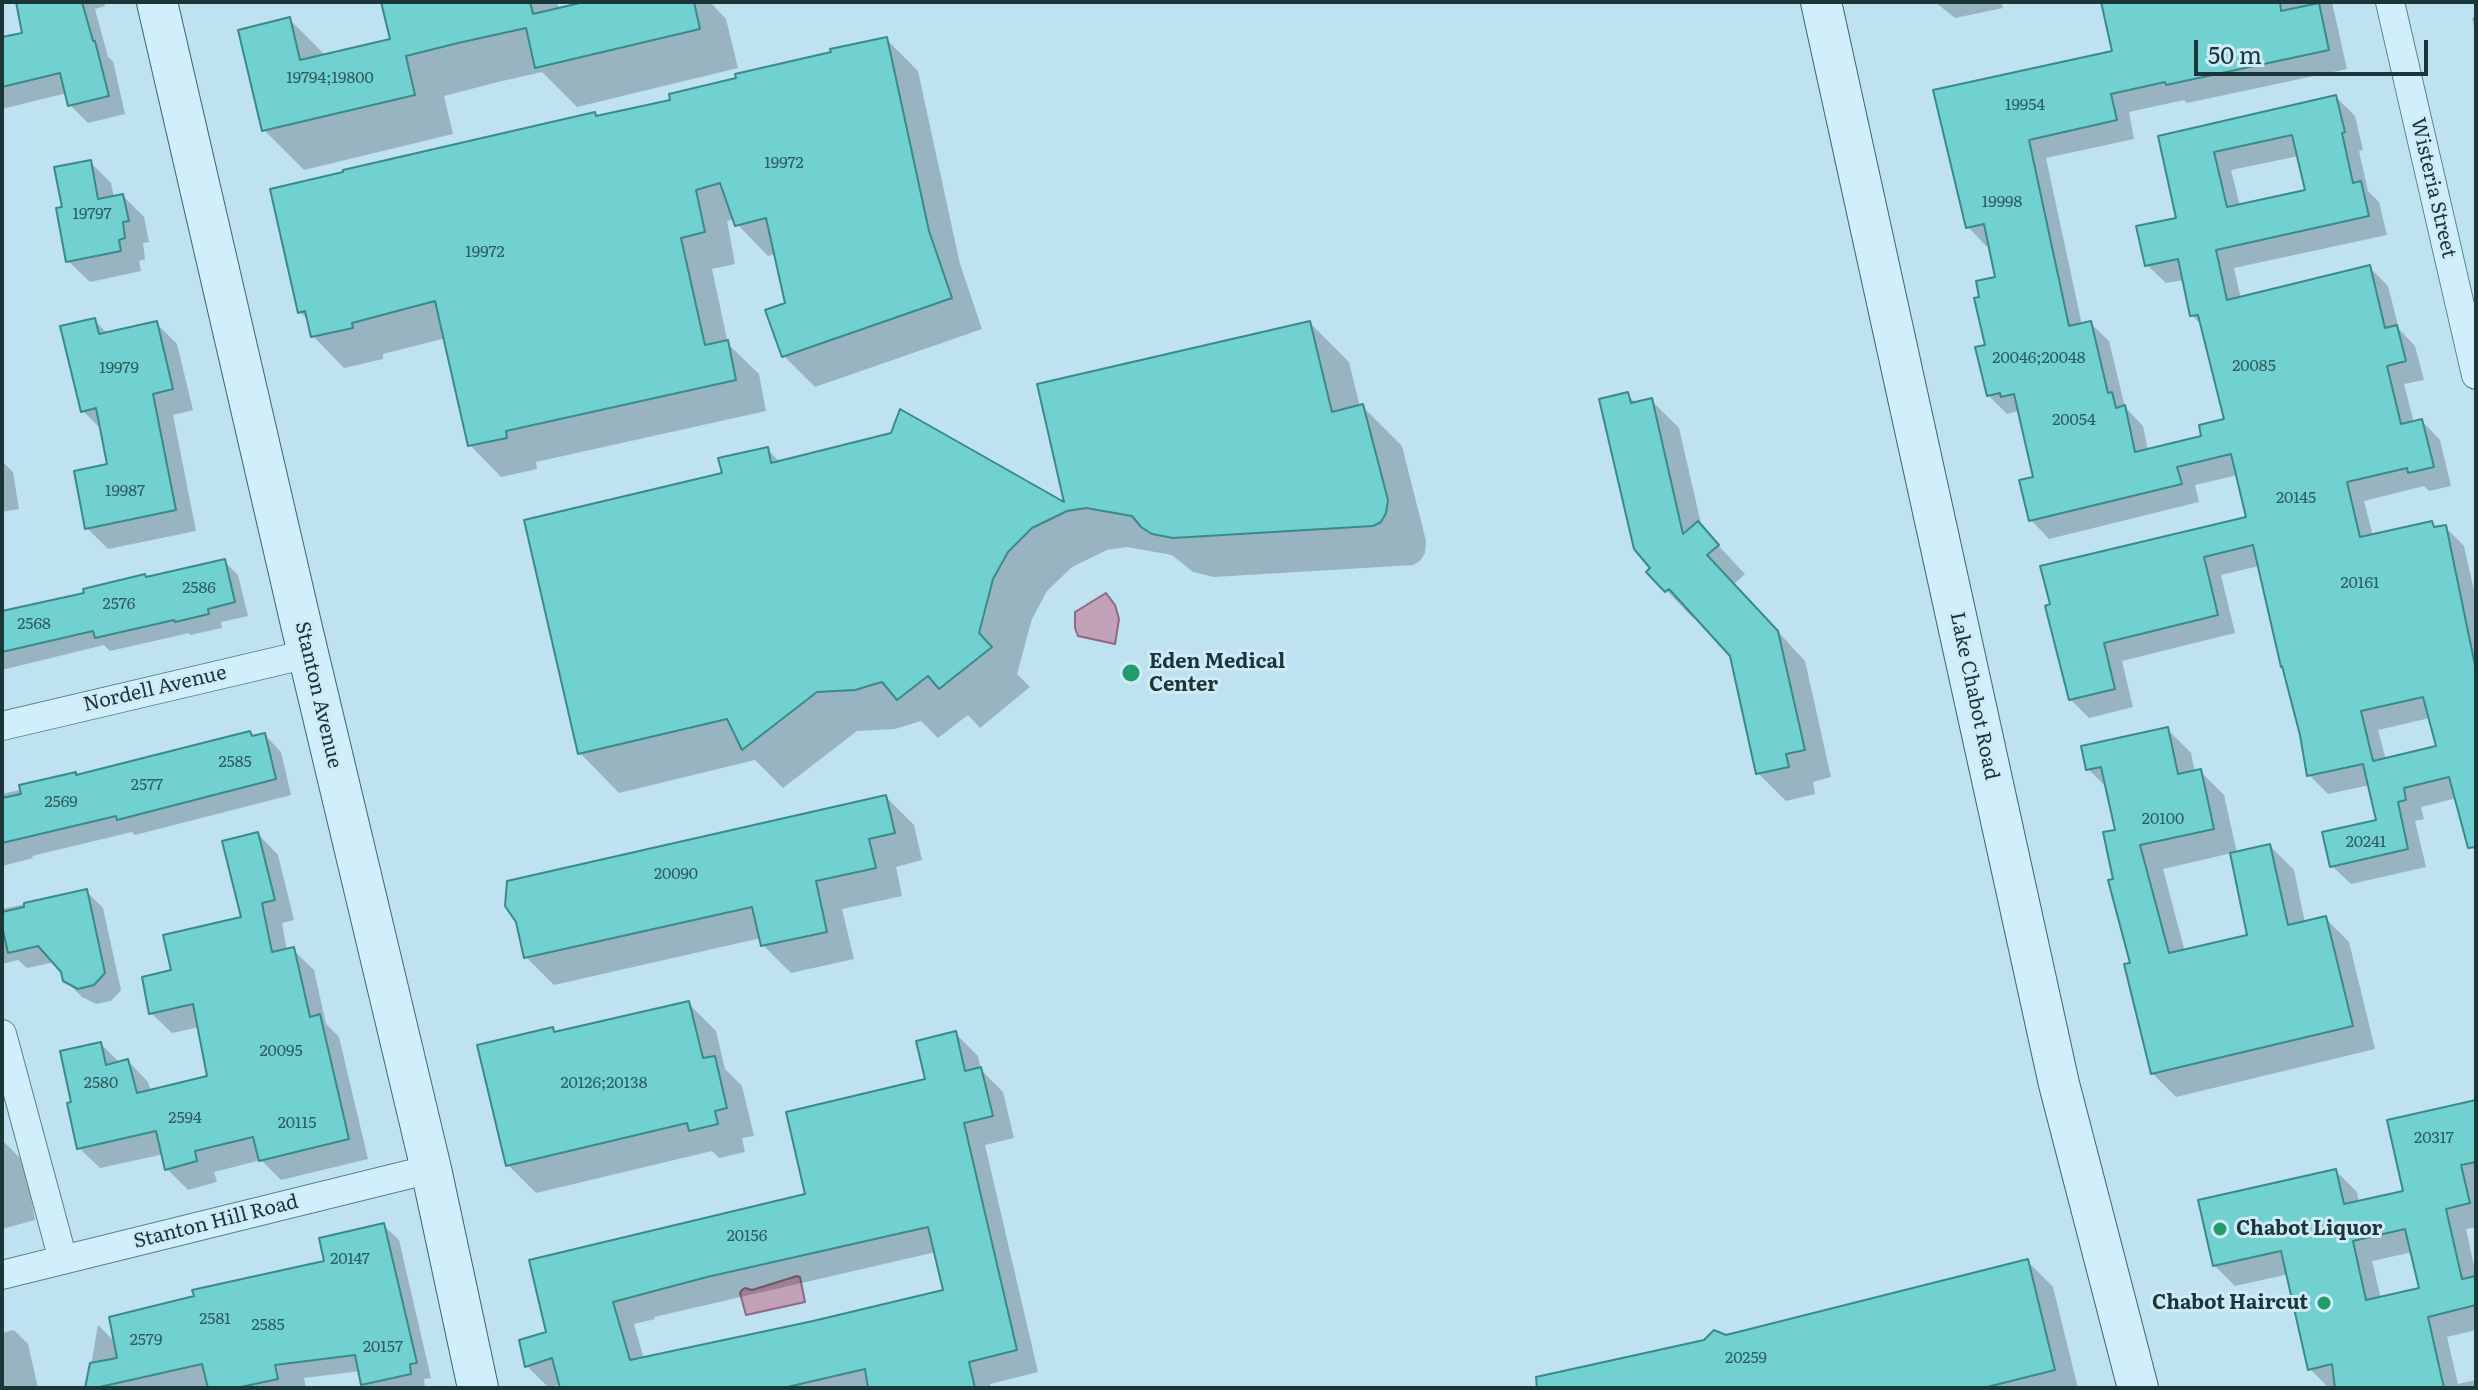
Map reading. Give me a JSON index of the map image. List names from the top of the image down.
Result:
{
  "streets": {
    "street": [
      "Wisteria Street",
      "Nordell Avenue",
      "Stanton Avenue",
      "Lake Chabot Road",
      "Stanton Hill Road"
    ]
  },
  "crossings": [
    ["Nordell Avenue", "Stanton Avenue"],
    ["Stanton Avenue", "Stanton Hill Road"]
  ],
  "places": ["Eden Medical Center", "Chabot Liquor", "Chabot Haircut"],
  "house_numbers": [
    "19794;19800",
    "19954",
    "19972",
    "19998",
    "19797",
    "19972",
    "20046;20048",
    "20085",
    "19979",
    "20054",
    "19987",
    "20145",
    "20161",
    "2586",
    "2576",
    "2568",
    "2585",
    "2577",
    "2569",
    "20100",
    "20241",
    "20090",
    "20095",
    "2580",
    "20126;20138",
    "2594",
    "20115",
    "20317",
    "20156",
    "20147",
    "2581",
    "2585",
    "2579",
    "20157",
    "20259"
  ],
  "scale_bar": "50 m"
}
